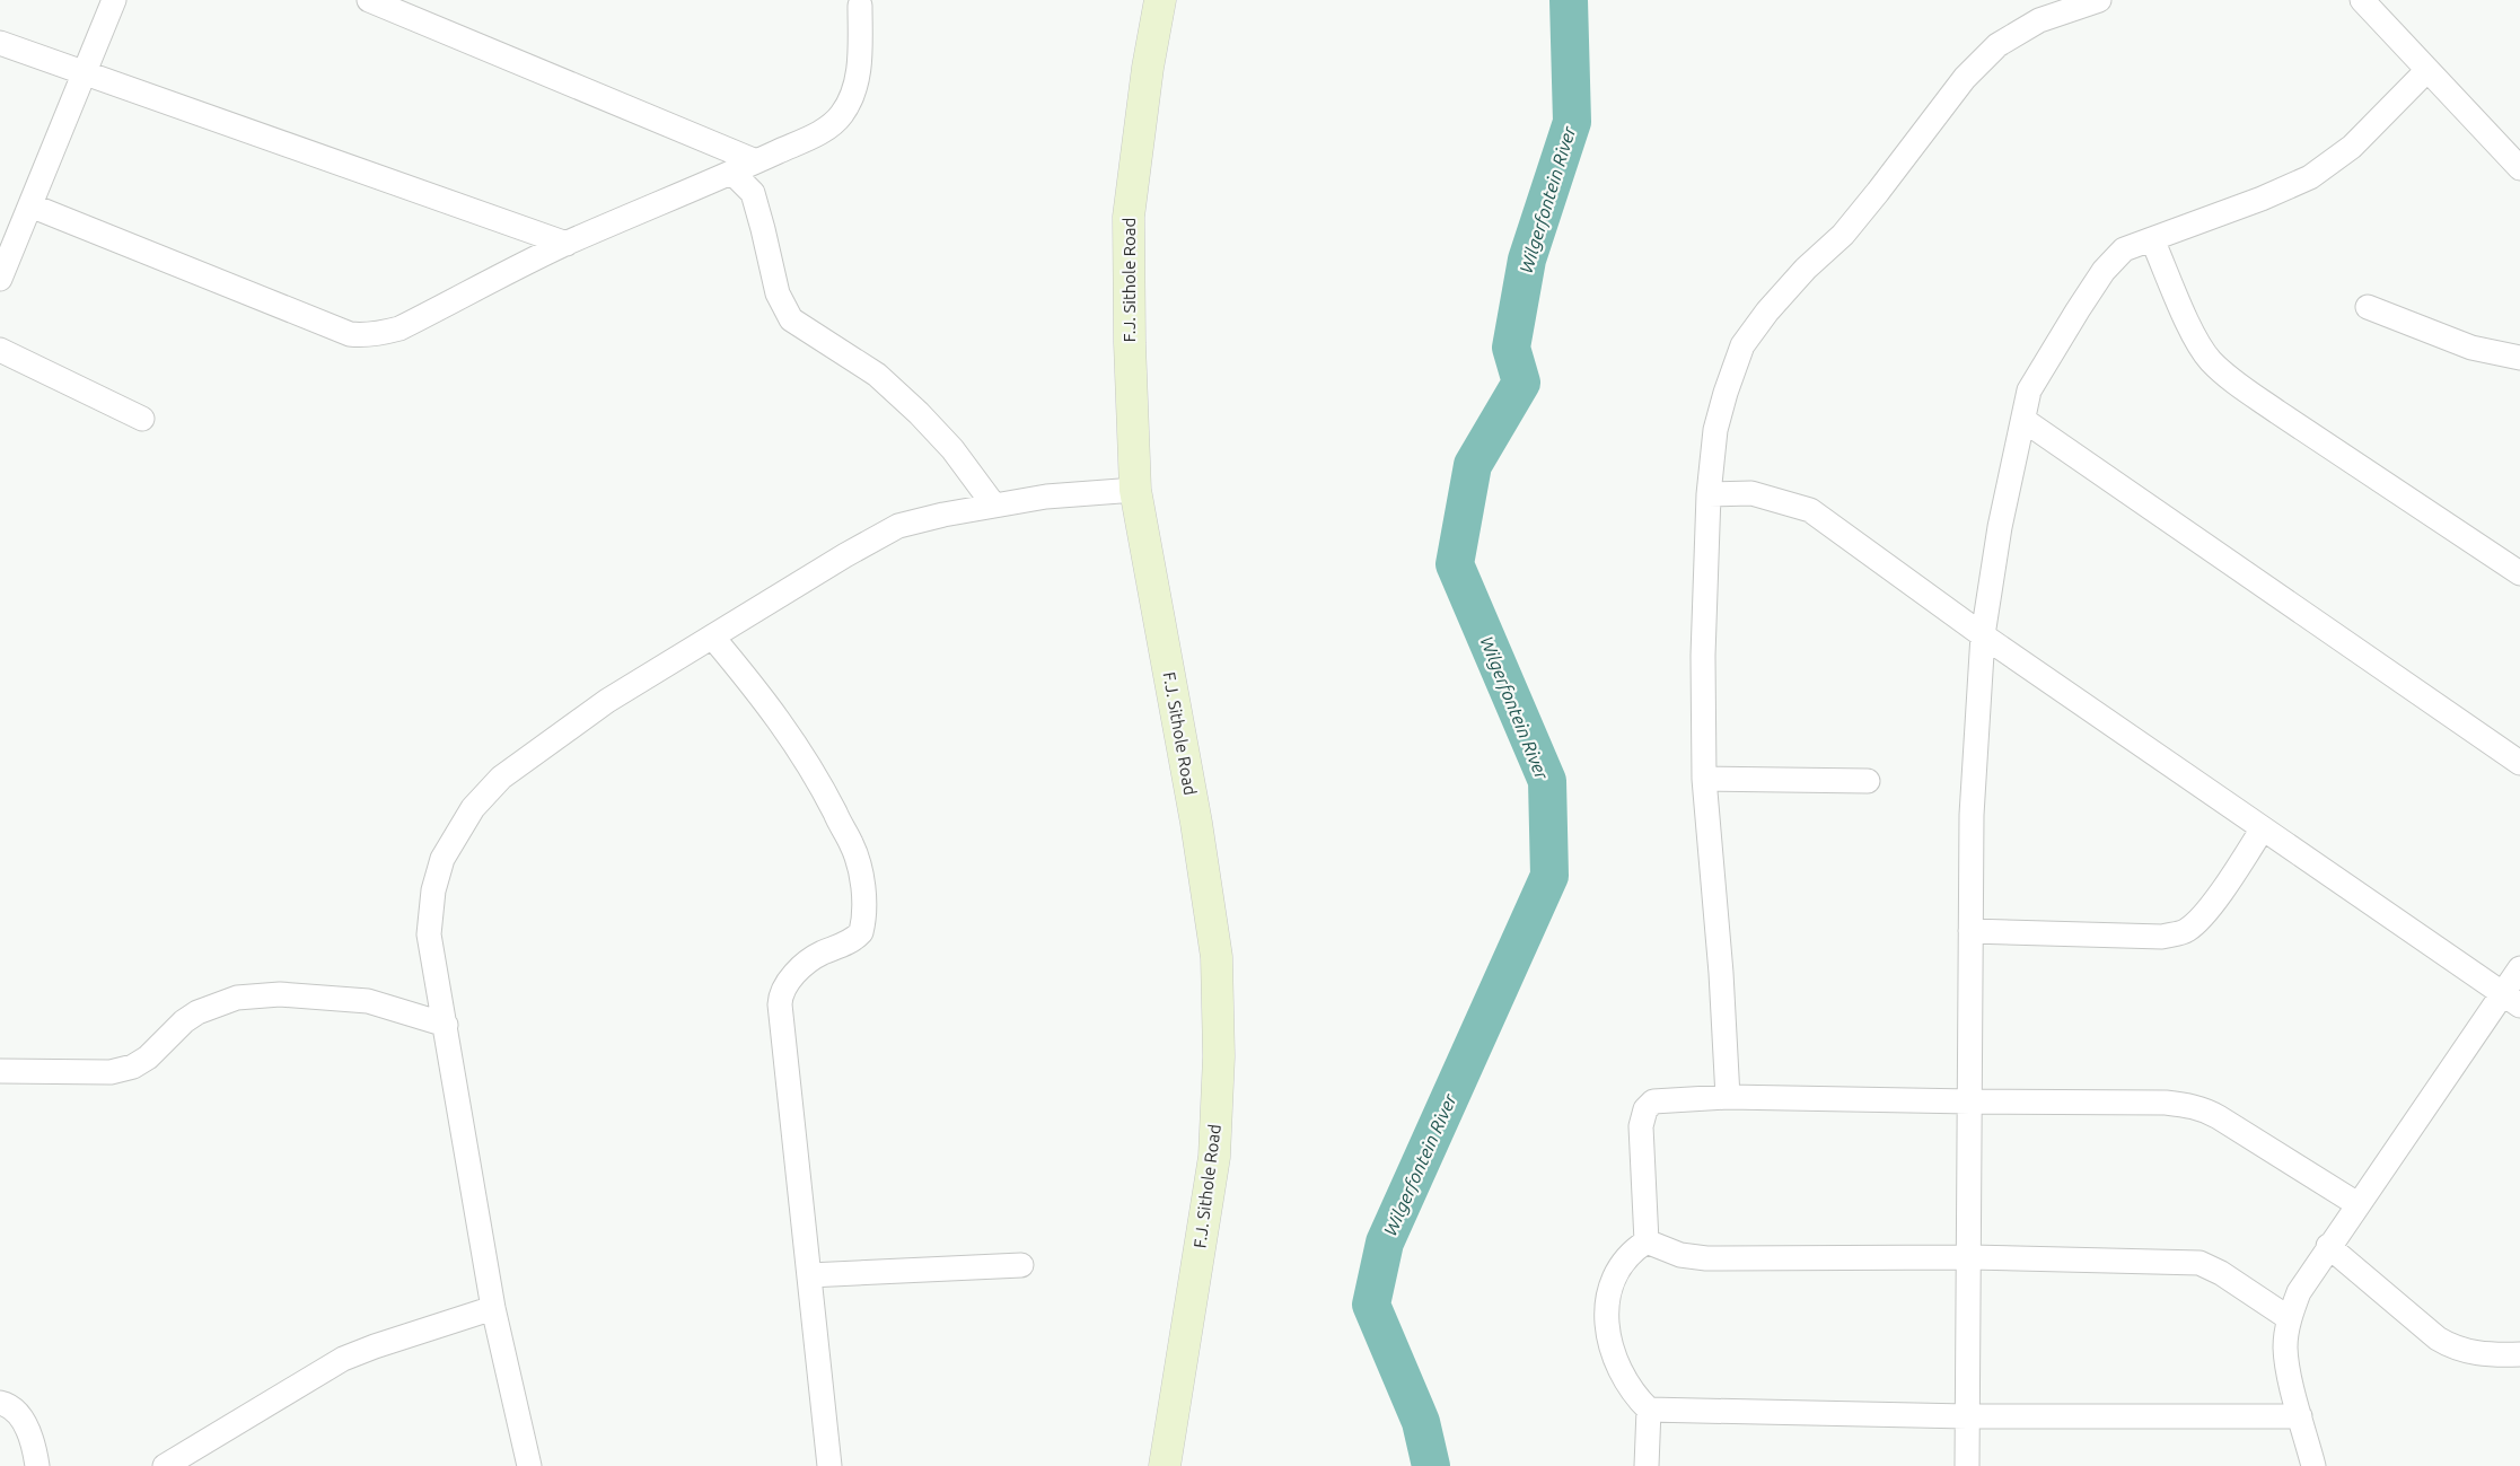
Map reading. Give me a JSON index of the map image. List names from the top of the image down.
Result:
{
  "streets": {
    "street": ["F.J. Sithole Road"]
  },
  "water": ["Wilgerfontein River"]
}
